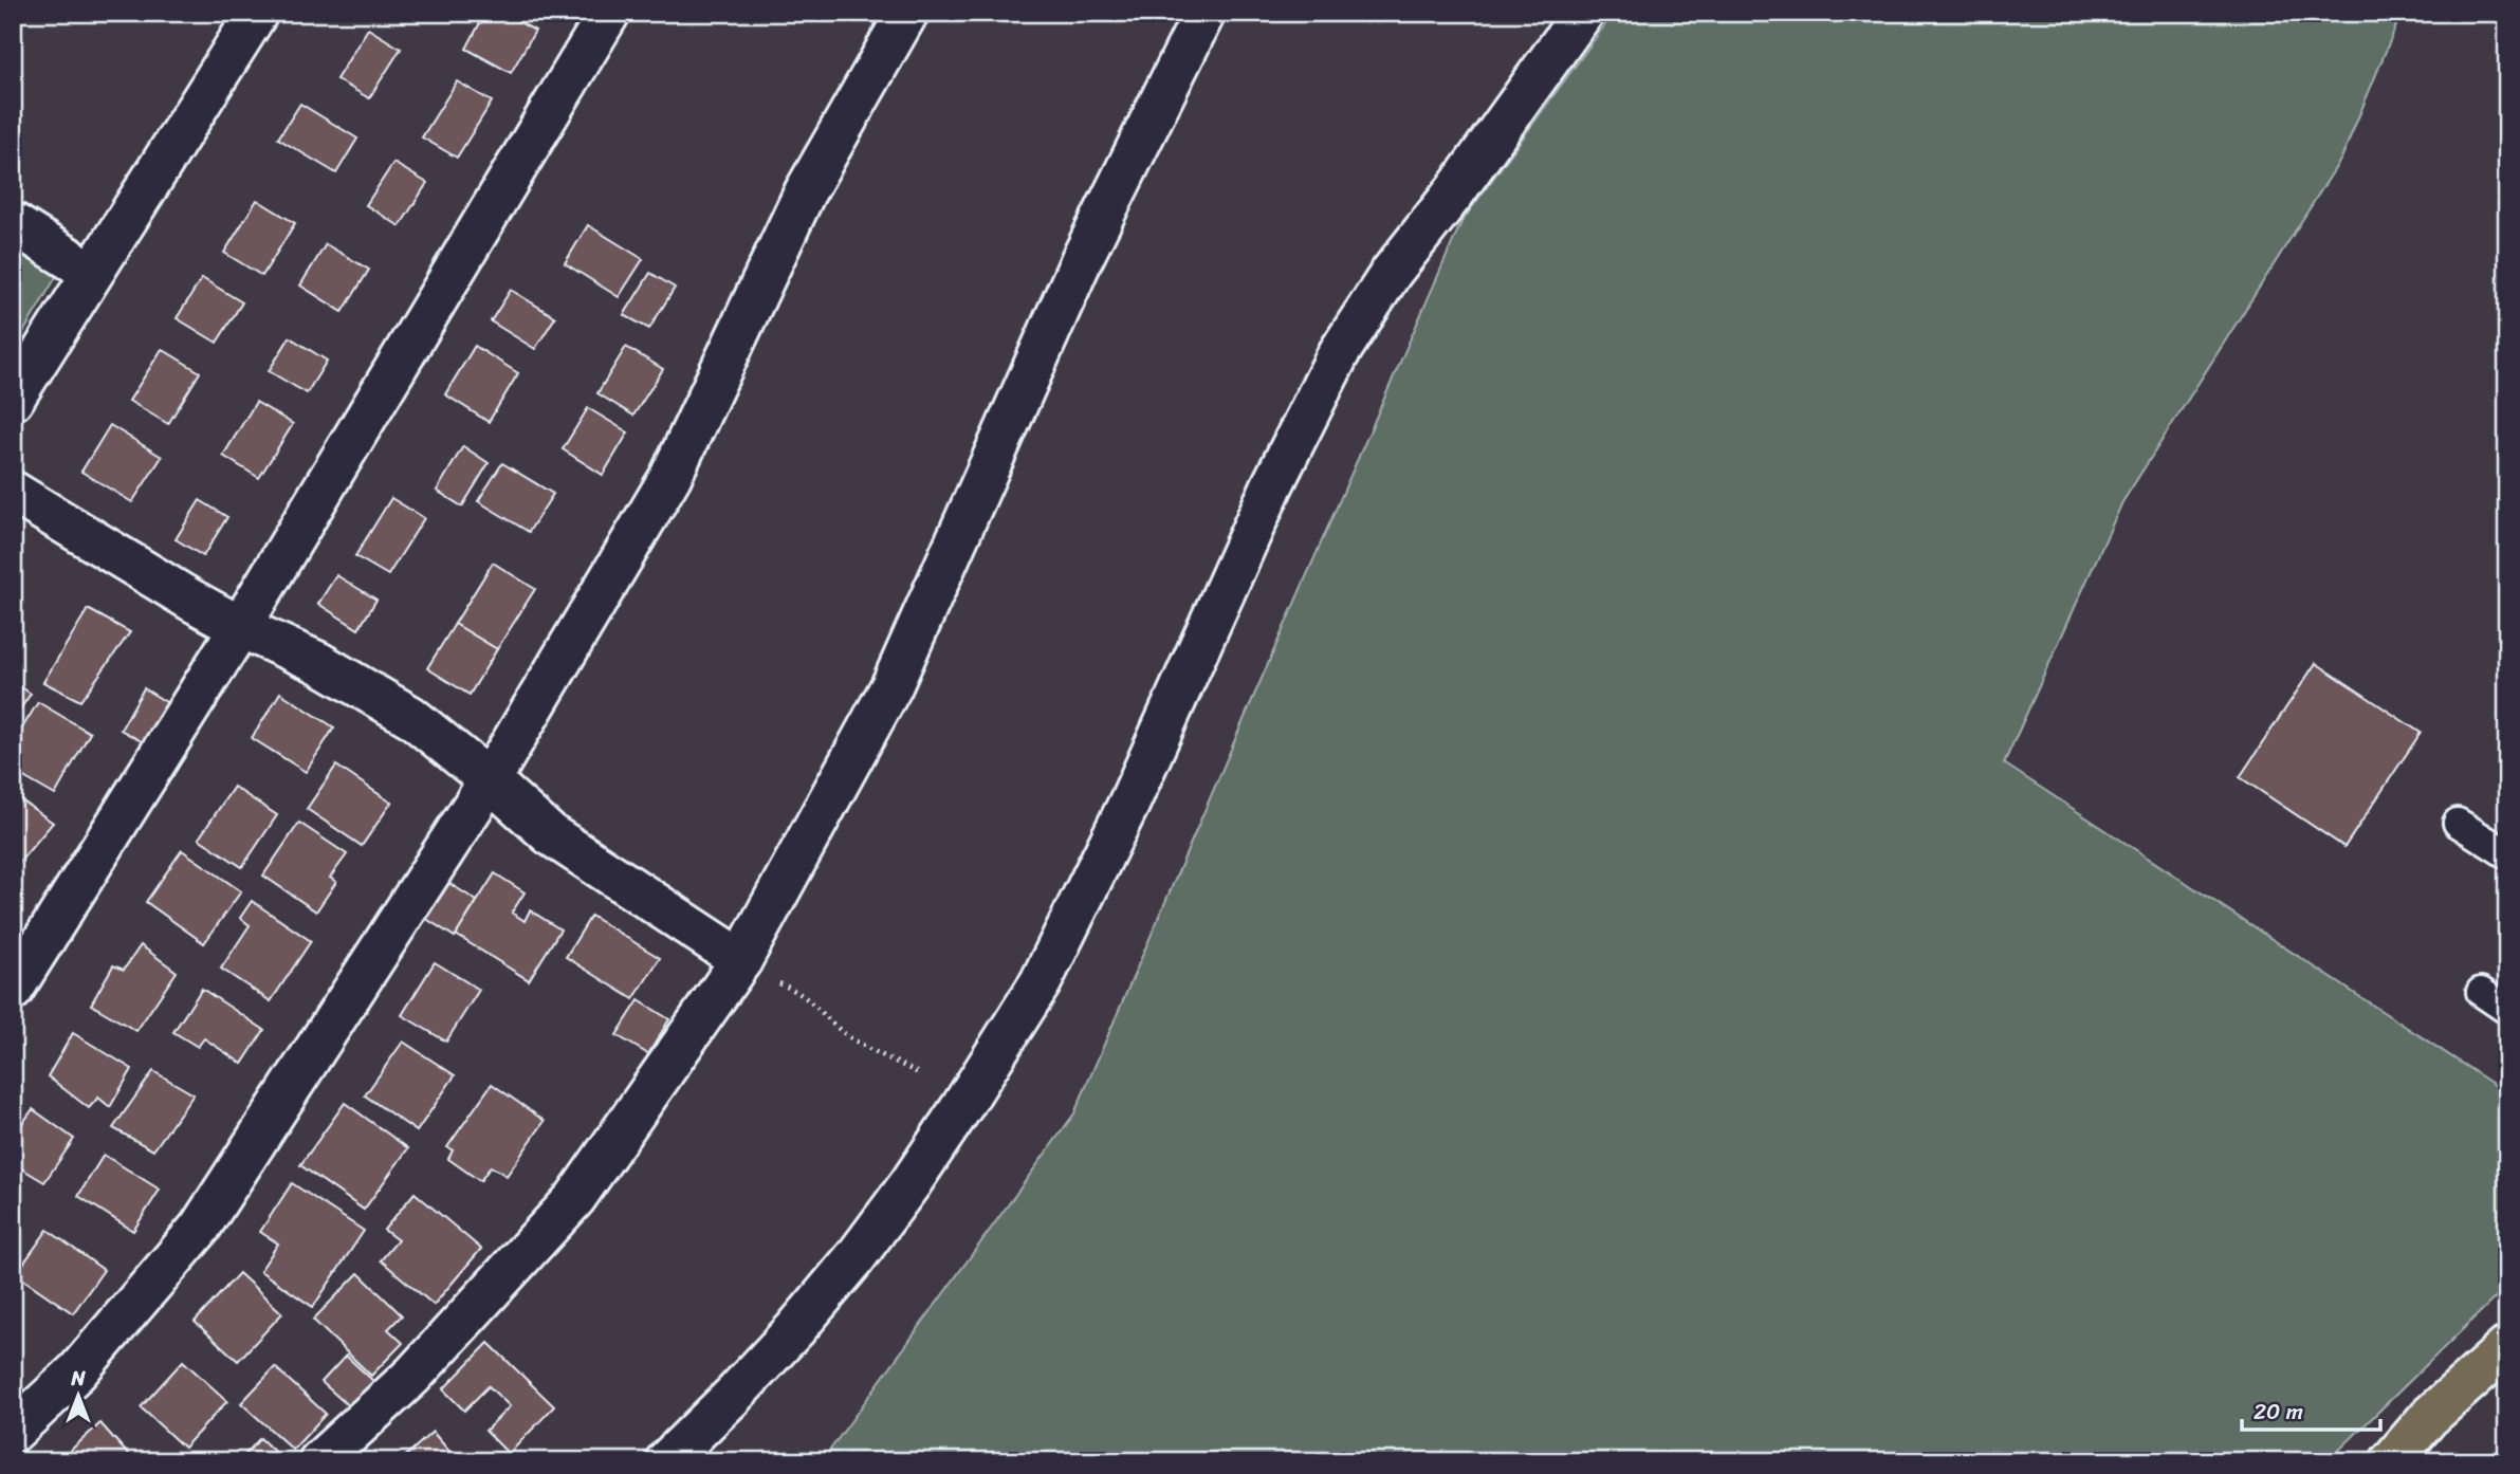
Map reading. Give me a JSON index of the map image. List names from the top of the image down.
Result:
{
  "scale_bar": "20 m",
  "north": "top"
}
